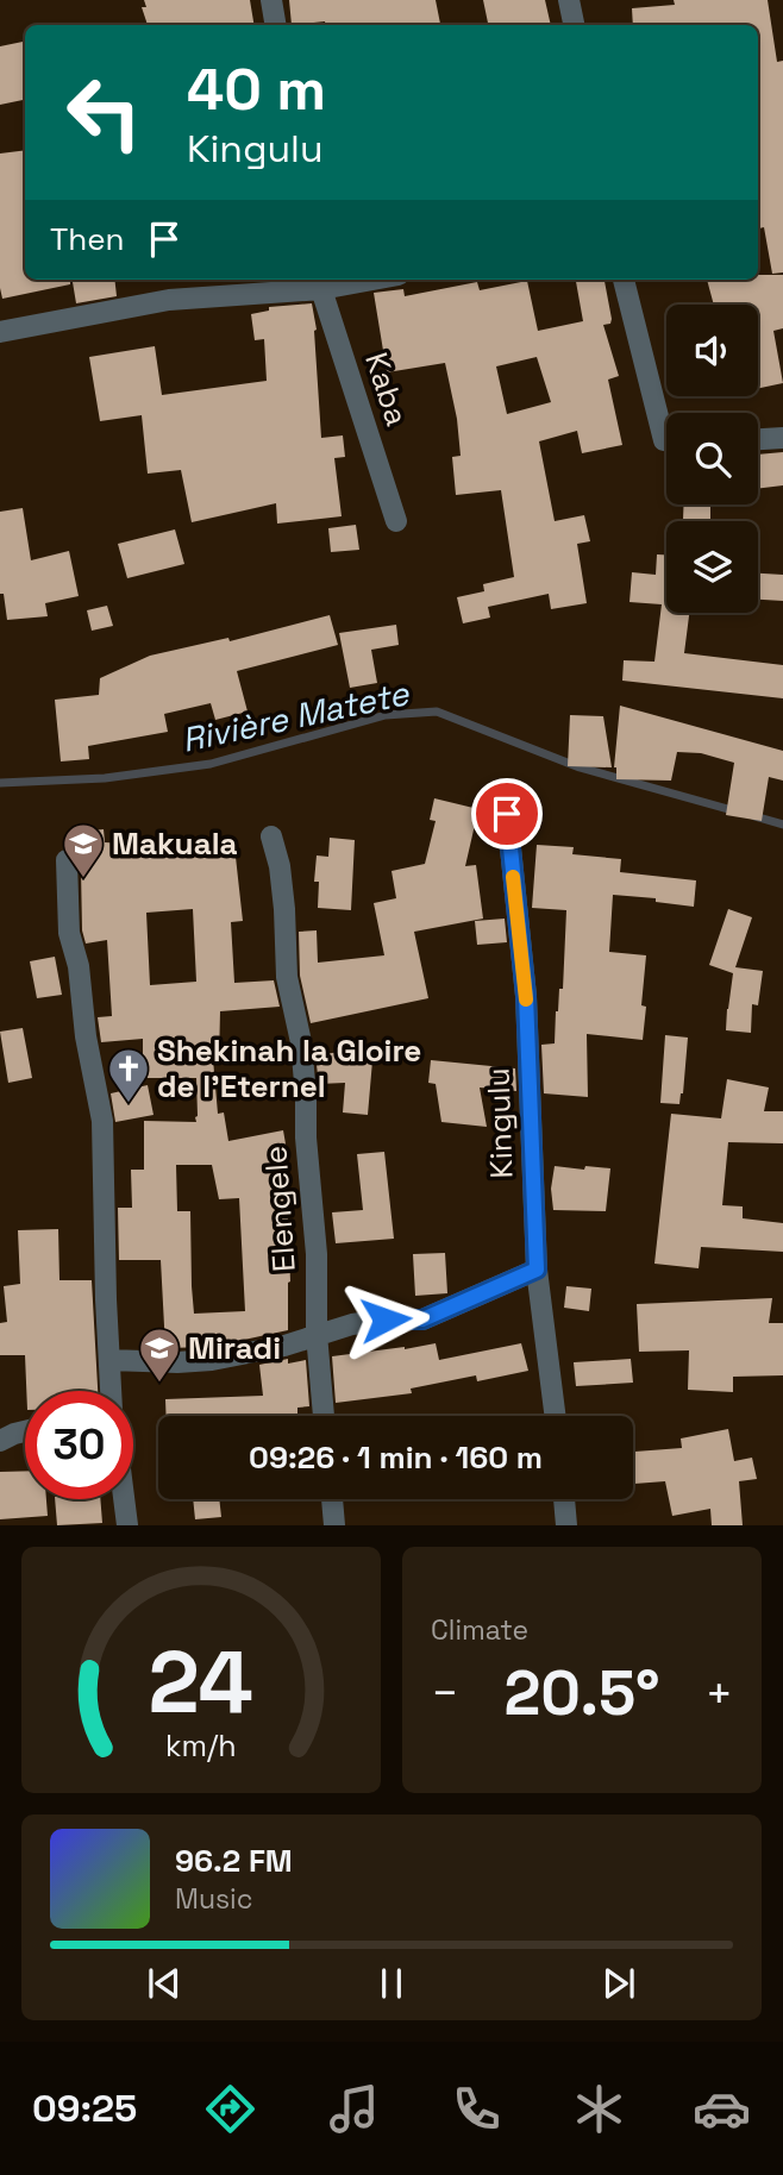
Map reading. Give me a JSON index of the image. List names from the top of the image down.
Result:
{
  "streets": {
    "street": ["Kaba", "Kingulu", "Elengele"]
  },
  "water": ["Rivière Matete"],
  "places": {
    "school or university": ["Makuala", "Miradi"],
    "church": ["Shekinah la Gloire de l'Eternel"]
  },
  "page": {
    "turn": ["40 m", "Kingulu"],
    "then": "Then",
    "limit": "30",
    "trip": "09:26 · 1 min · 160 m",
    "tile": "Climate",
    "heat": ["−", "20.5°", "+"],
    "song": ["96.2 FM", "Music"],
    "tabs": "09:25",
    "gauge": ["24", "km/h"]
  }
}
